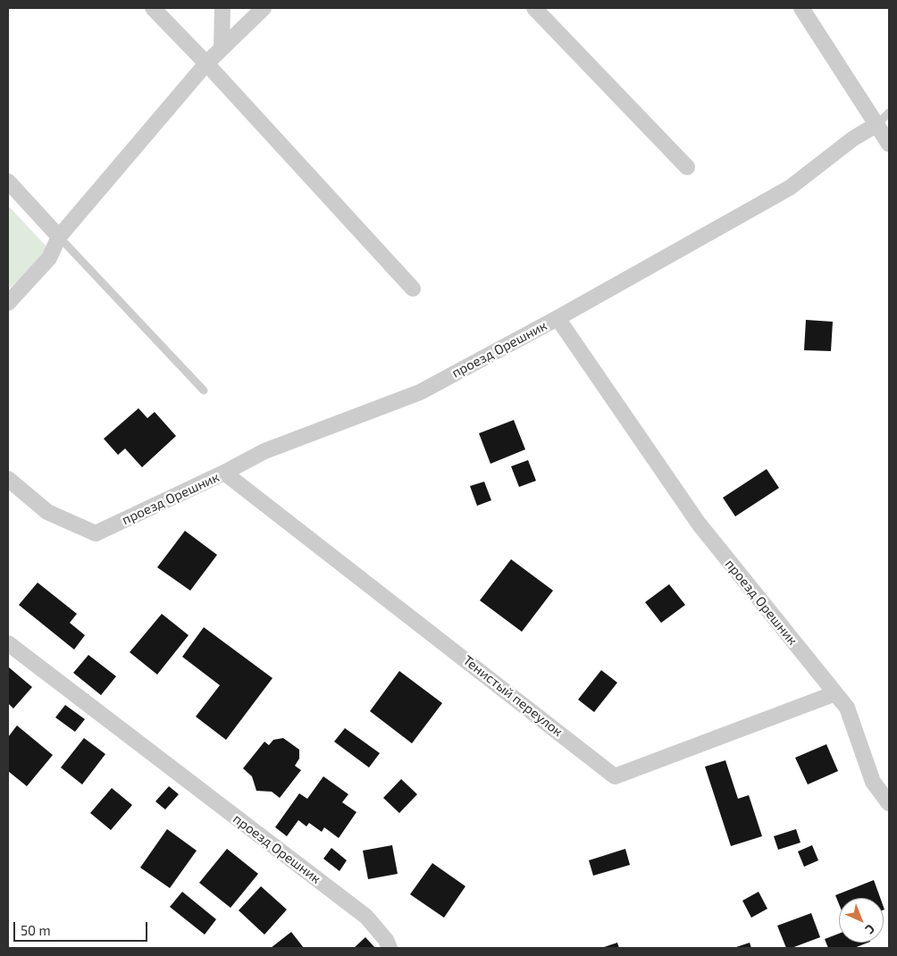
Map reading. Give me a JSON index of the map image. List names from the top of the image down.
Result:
{
  "streets": {
    "street": ["проезд Орешник", "Тенистый переулок"]
  },
  "crossings": [
    ["проезд Орешник", "Тенистый переулок"]
  ],
  "scale_bar": "50 m",
  "north": "bottom right"
}
